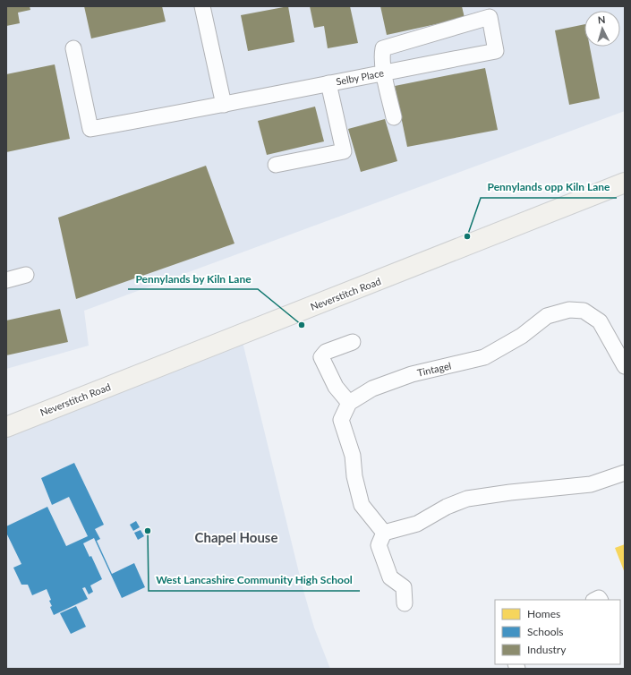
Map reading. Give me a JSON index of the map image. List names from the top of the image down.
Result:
{
  "streets": {
    "main road": ["Neverstitch Road"],
    "street": ["Selby Place", "Tintagel"]
  },
  "districts": ["Chapel House"],
  "places": ["Pennylands opp Kiln Lane", "Pennylands by Kiln Lane", "West Lancashire Community High School"],
  "legend": ["Homes", "Schools", "Industry"],
  "north": "top"
}
